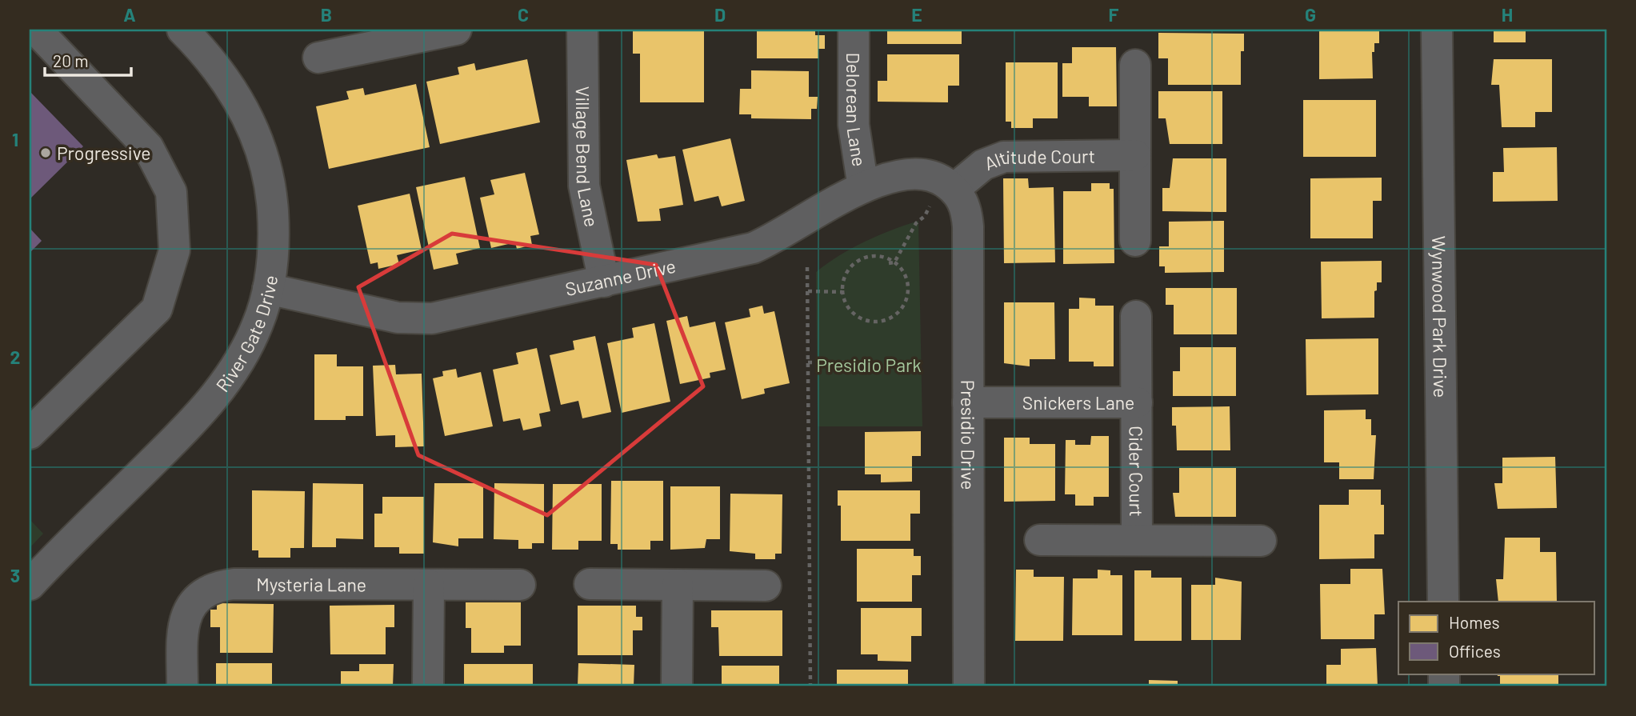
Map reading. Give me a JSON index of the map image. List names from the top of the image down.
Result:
{
  "streets": {
    "street": [
      "Delorean Lane",
      "Village Bend Lane",
      "Altitude Court",
      "Suzanne Drive",
      "Wynwood Park Drive",
      "River Gate Drive",
      "Snickers Lane",
      "Presidio Drive",
      "Cider Court",
      "Mysteria Lane"
    ]
  },
  "crossings": [
    ["Delorean Lane", "Suzanne Drive"],
    ["Village Bend Lane", "Suzanne Drive"],
    ["Altitude Court", "Suzanne Drive"],
    ["Altitude Court", "Presidio Drive"],
    ["Suzanne Drive", "River Gate Drive"],
    ["Suzanne Drive", "Presidio Drive"],
    ["Snickers Lane", "Presidio Drive"],
    ["Snickers Lane", "Cider Court"]
  ],
  "parks": ["Presidio Park"],
  "places": ["Progressive"],
  "legend": ["Homes", "Offices"],
  "scale_bar": "20 m",
  "grid": {
    "columns": [
      "A",
      "B",
      "C",
      "D",
      "E",
      "F",
      "G",
      "H"
    ],
    "rows": ["1", "2", "3"]
  }
}
